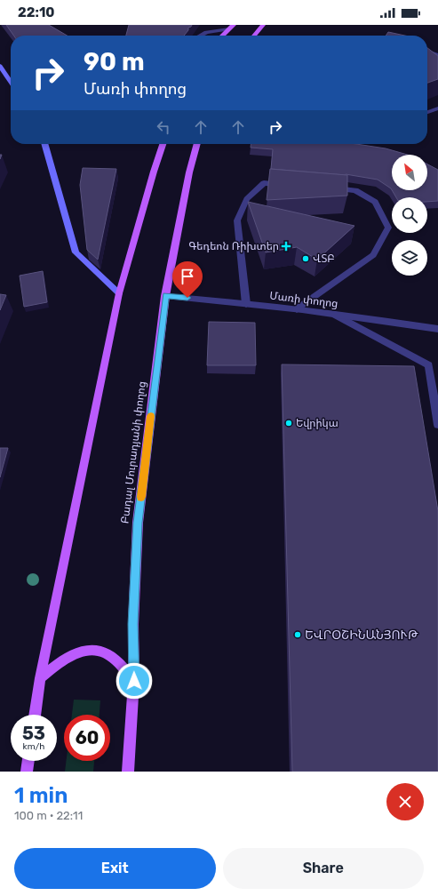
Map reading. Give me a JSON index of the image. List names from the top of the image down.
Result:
{
  "streets": {
    "main road": ["Բադալ Մուրադյանի փողոց"],
    "street": ["Մառի փողոց"]
  },
  "crossings": [
    ["Մառի փողոց", "Բադալ Մուրադյանի փողոց"]
  ],
  "places": {
    "health": ["Գեդեոն Ռիխտեր"],
    "other": ["ՎՏԲ", "Եվրիկա", "ԵՎՐՕՇԻՆԱՆՅՈՒԹ"]
  },
  "north": "top left",
  "page": {
    "status": "22:10",
    "turn": ["90 m", "Մառի փողոց"],
    "speed": "53 km/h",
    "limit": "60",
    "heading": ["1 min", "100 m · 22:11"],
    "buttons": ["Exit", "Share"]
  }
}
